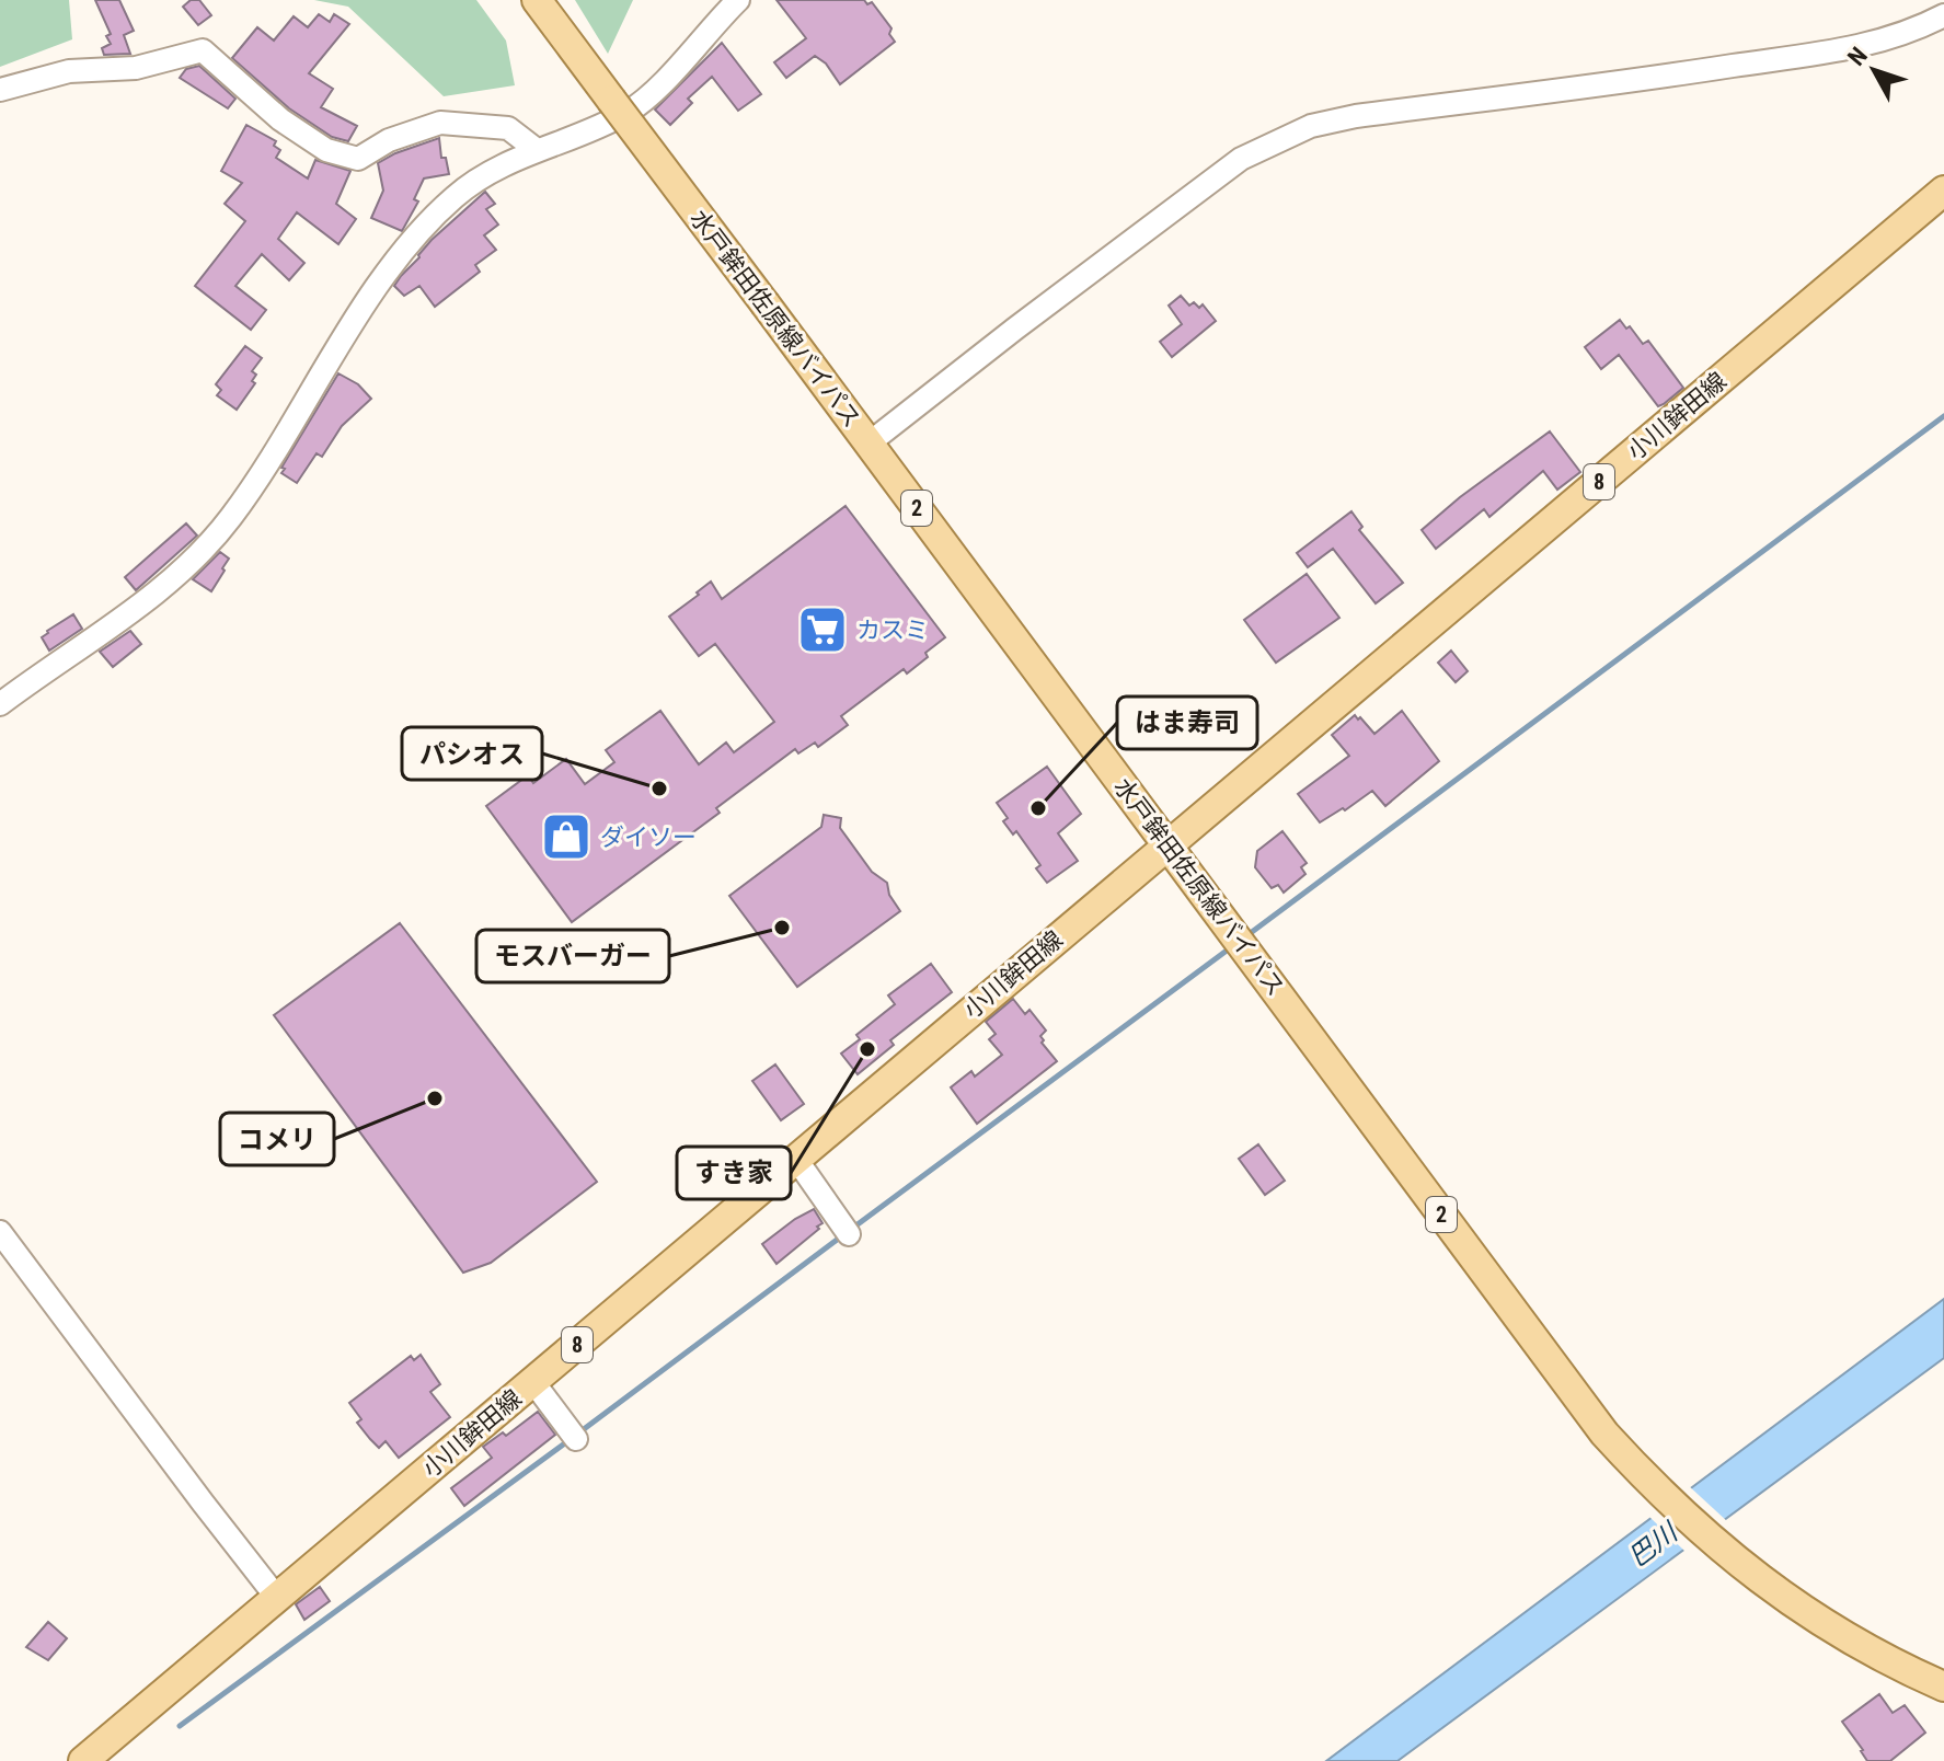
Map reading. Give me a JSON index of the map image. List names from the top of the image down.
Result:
{
  "streets": {
    "main road": [
      "水戸鉾田佐原線バイパス",
      "小川鉾田線",
      "8",
      "2"
    ]
  },
  "crossings": [
    ["水戸鉾田佐原線バイパス", "小川鉾田線"]
  ],
  "water": ["巴川"],
  "places": {
    "supermarket": ["カスミ"],
    "other": [
      "パシオス",
      "はま寿司",
      "モスバーガー",
      "すき家",
      "コメリ"
    ],
    "shop": ["ダイソー"]
  },
  "north": "top left"
}
